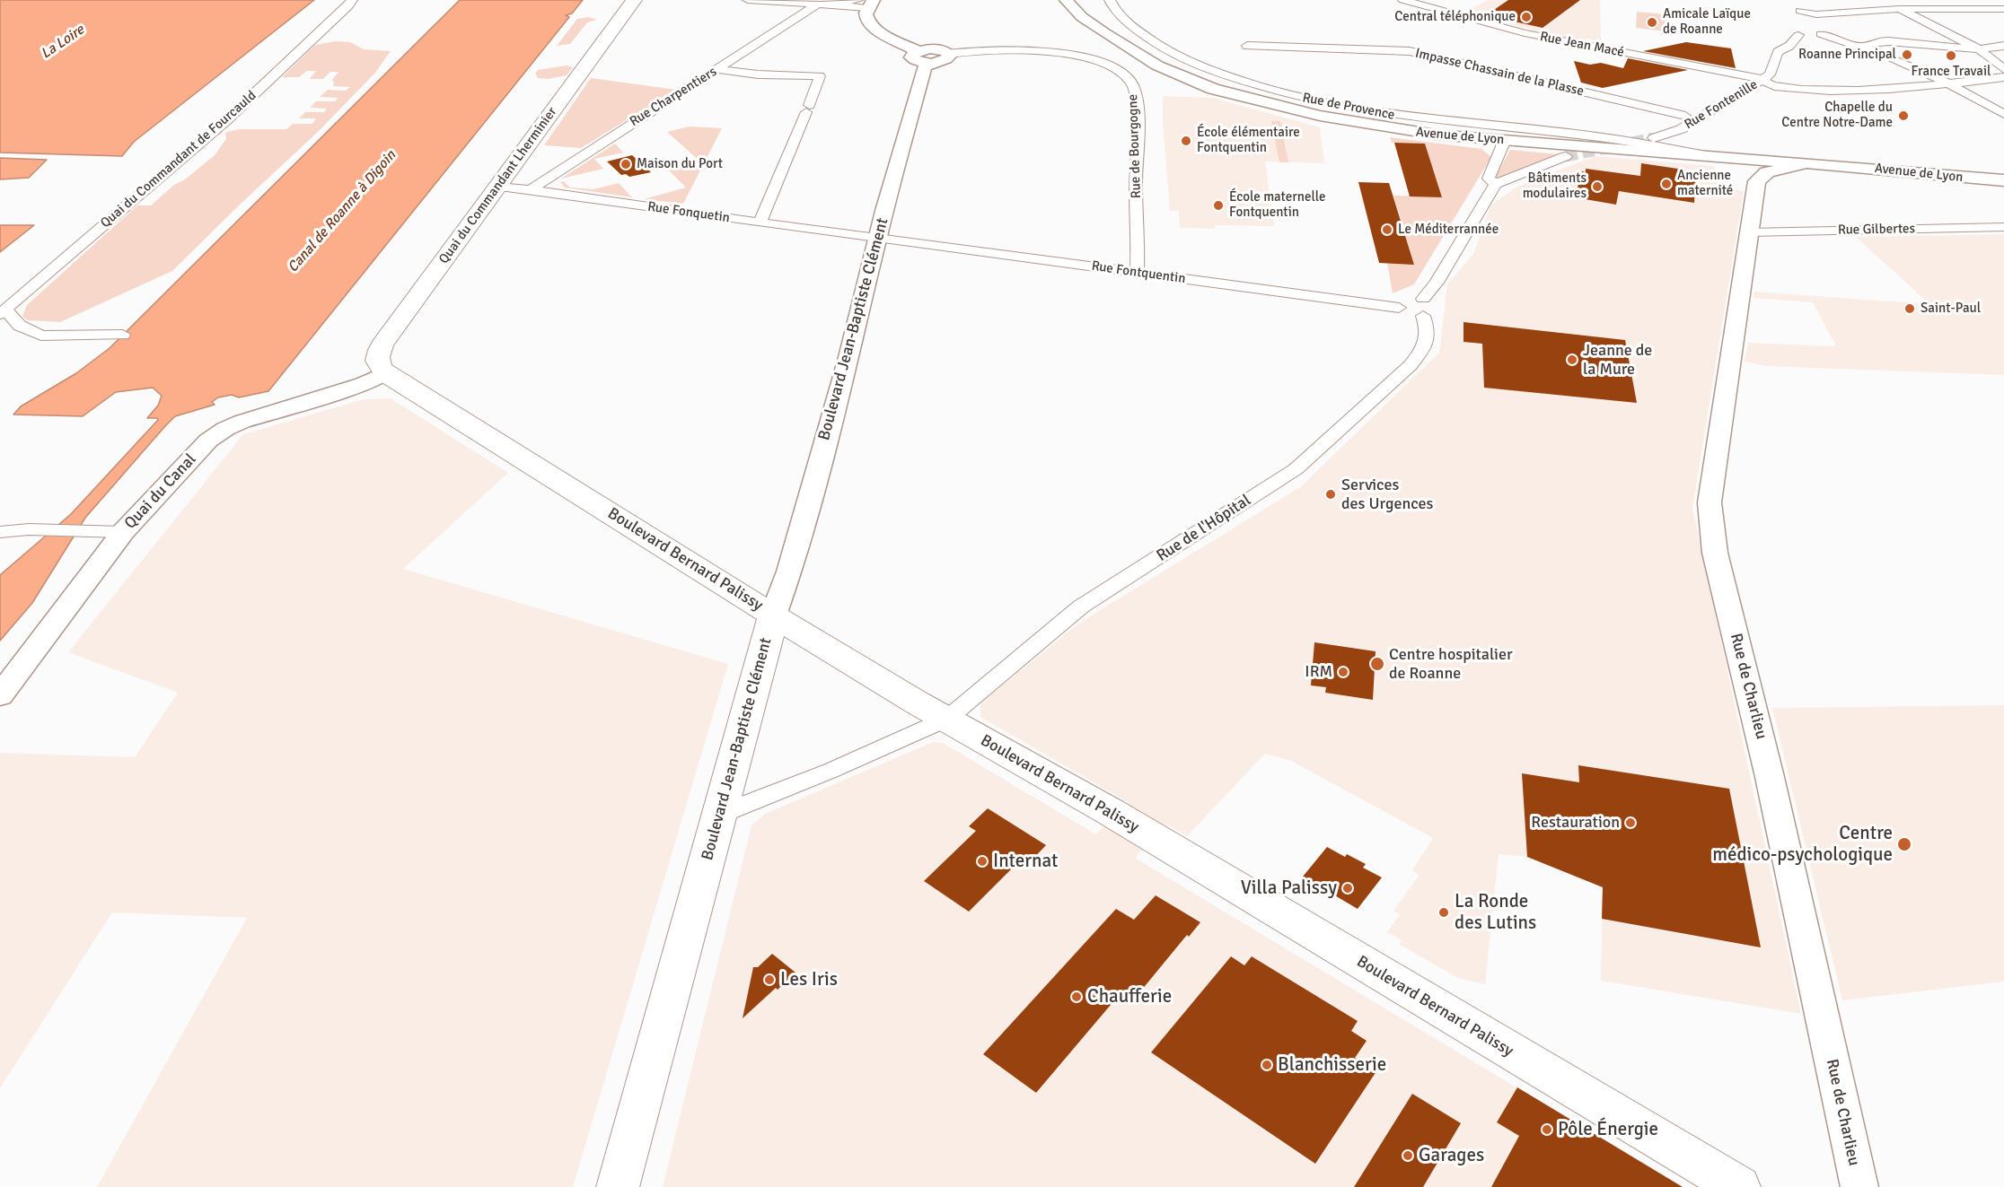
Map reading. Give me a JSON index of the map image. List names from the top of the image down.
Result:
{
  "streets": {
    "main road": ["Quai du Commandant Lherminier", "Boulevard Jean-Baptiste Clément", "Boulevard Bernard Palissy"],
    "street": [
      "Rue Jean Macé",
      "Impasse Chassain de la Plasse",
      "Rue Charpentiers",
      "Rue Fontenille",
      "Rue de Provence",
      "Avenue de Lyon",
      "Rue de Bourgogne",
      "Quai du Commandant de Fourcauld",
      "Rue Fonquetin",
      "Rue Gilbertes",
      "Rue Fontquentin",
      "Quai du Canal",
      "Rue de l'Hôpital",
      "Rue de Charlieu"
    ]
  },
  "crossings": [
    ["Rue Jean Macé", "Rue Fontenille"],
    ["Rue Charpentiers", "Rue Fonquetin"],
    ["Rue de Provence", "Avenue de Lyon"],
    ["Rue de Bourgogne", "Rue Fontquentin"],
    ["Quai du Commandant Lherminier", "Rue Fonquetin"],
    ["Quai du Commandant Lherminier", "Quai du Canal"],
    ["Quai du Commandant Lherminier", "Boulevard Bernard Palissy"],
    ["Rue Fonquetin", "Rue Fontquentin"],
    ["Rue Fonquetin", "Boulevard Jean-Baptiste Clément"],
    ["Rue Gilbertes", "Rue de Charlieu"],
    ["Rue Fontquentin", "Boulevard Jean-Baptiste Clément"],
    ["Rue Fontquentin", "Rue de l'Hôpital"],
    ["Boulevard Jean-Baptiste Clément", "Rue de l'Hôpital"],
    ["Boulevard Jean-Baptiste Clément", "Boulevard Bernard Palissy"],
    ["Quai du Canal", "Boulevard Bernard Palissy"],
    ["Rue de l'Hôpital", "Boulevard Bernard Palissy"]
  ],
  "water": ["La Loire", "Canal de Roanne à Digoin"],
  "places": [
    "Central téléphonique",
    "Amicale Laïque de Roanne",
    "Roanne Principal",
    "France Travail",
    "Chapelle du Centre Notre-Dame",
    "École élémentaire Fontquentin",
    "Maison du Port",
    "Ancienne maternité",
    "Bâtiments modulaires",
    "École maternelle Fontquentin",
    "Le Méditerrannée",
    "Saint-Paul",
    "Jeanne de la Mure",
    "Services des Urgences",
    "Centre hospitalier de Roanne",
    "IRM",
    "Restauration",
    "Centre médico-psychologique",
    "Internat",
    "Villa Palissy",
    "La Ronde des Lutins",
    "Les Iris",
    "Chaufferie",
    "Blanchisserie",
    "Pôle Énergie",
    "Garages"
  ]
}
